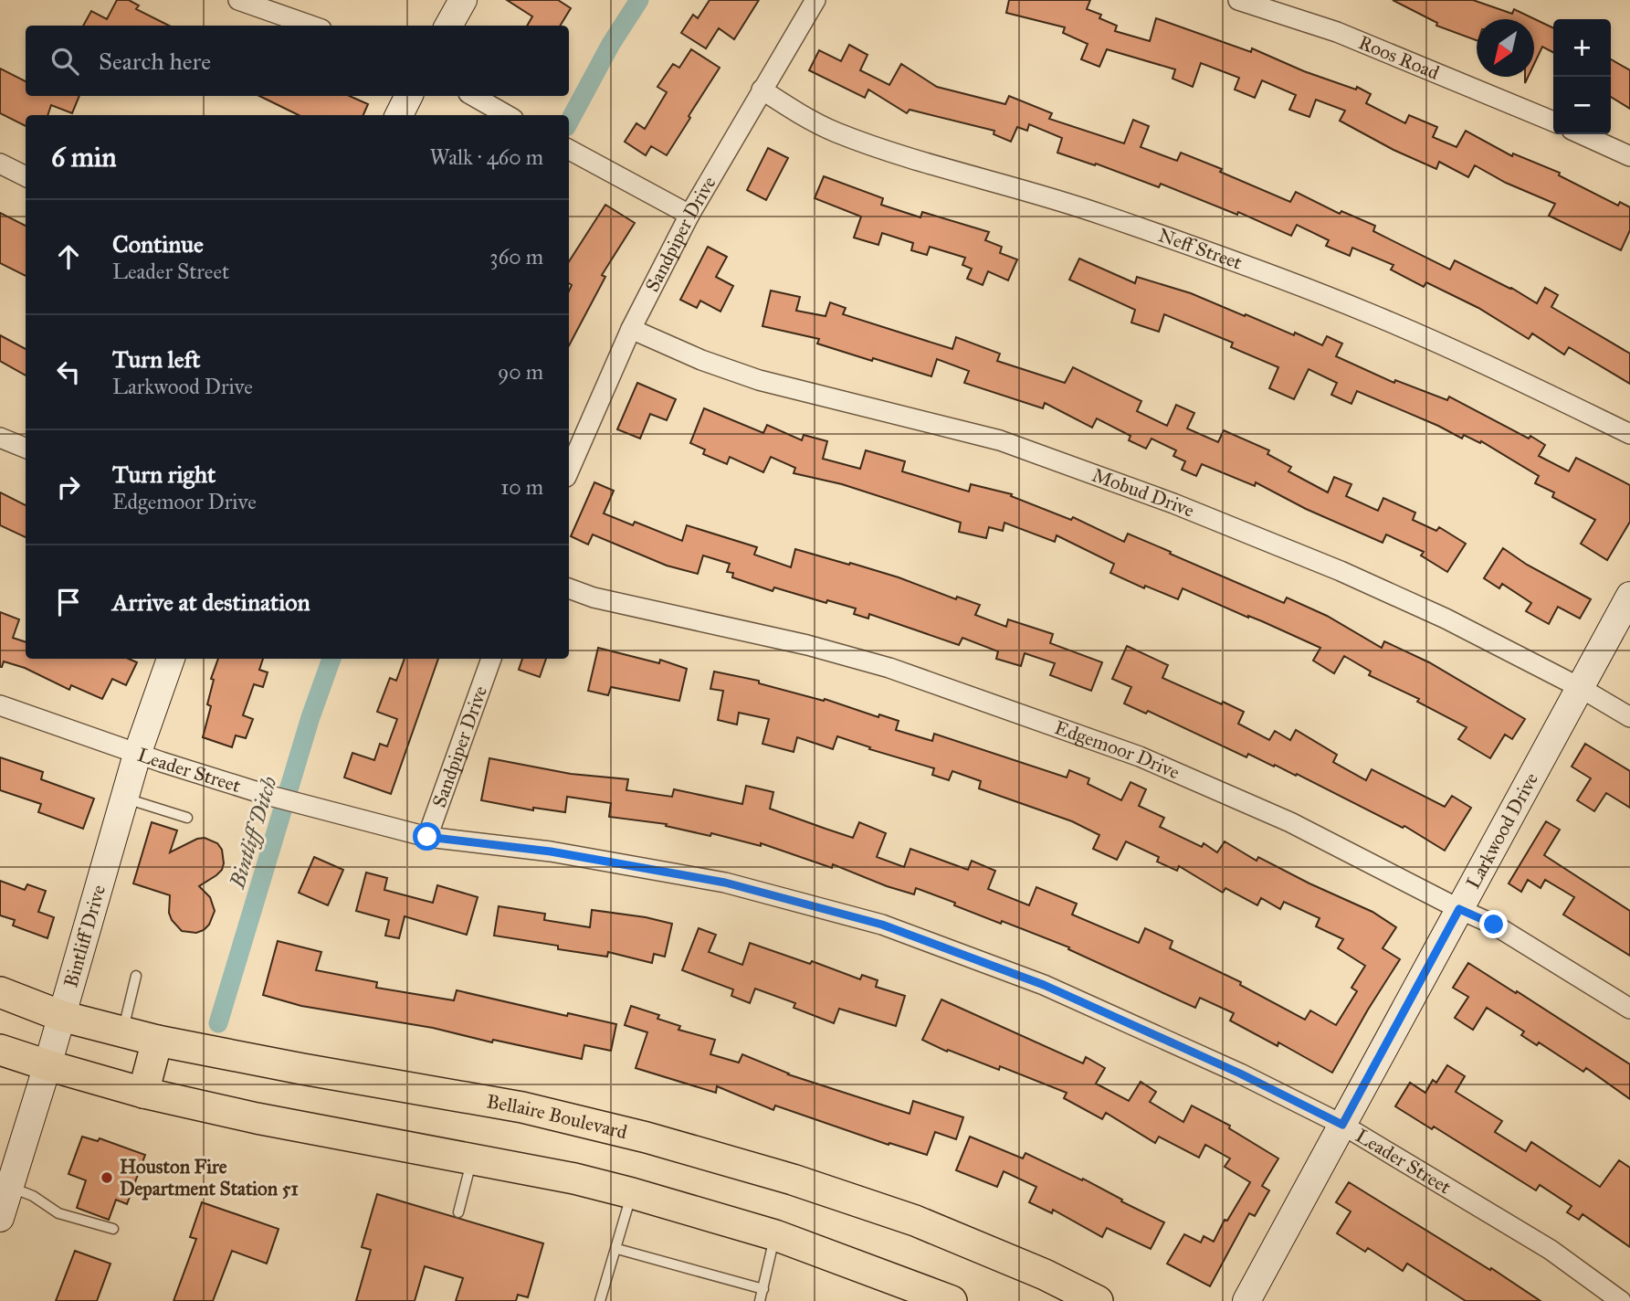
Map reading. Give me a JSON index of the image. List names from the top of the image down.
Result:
{
  "streets": {
    "main road": ["Bellaire Boulevard"],
    "street": [
      "Roos Road",
      "Sandpiper Drive",
      "Neff Street",
      "Mobud Drive",
      "Edgemoor Drive",
      "Leader Street",
      "Larkwood Drive",
      "Bintliff Drive"
    ]
  },
  "crossings": [
    ["Sandpiper Drive", "Neff Street"],
    ["Sandpiper Drive", "Mobud Drive"],
    ["Sandpiper Drive", "Leader Street"],
    ["Mobud Drive", "Larkwood Drive"],
    ["Edgemoor Drive", "Larkwood Drive"],
    ["Leader Street", "Larkwood Drive"],
    ["Leader Street", "Bintliff Drive"],
    ["Bintliff Drive", "Bellaire Boulevard"]
  ],
  "water": ["Bintliff Ditch"],
  "places": ["Houston Fire Department Station 51"],
  "north": "bottom left",
  "page": {
    "map_buttons": ["+", "−"],
    "search": "Search here",
    "heading": ["6 min", "Walk · 460 m"],
    "list": [
      ["Continue", "Leader Street", "360 m"],
      ["Turn left", "Larkwood Drive", "90 m"],
      ["Turn right", "Edgemoor Drive", "10 m"],
      "Arrive at destination"
    ]
  }
}
